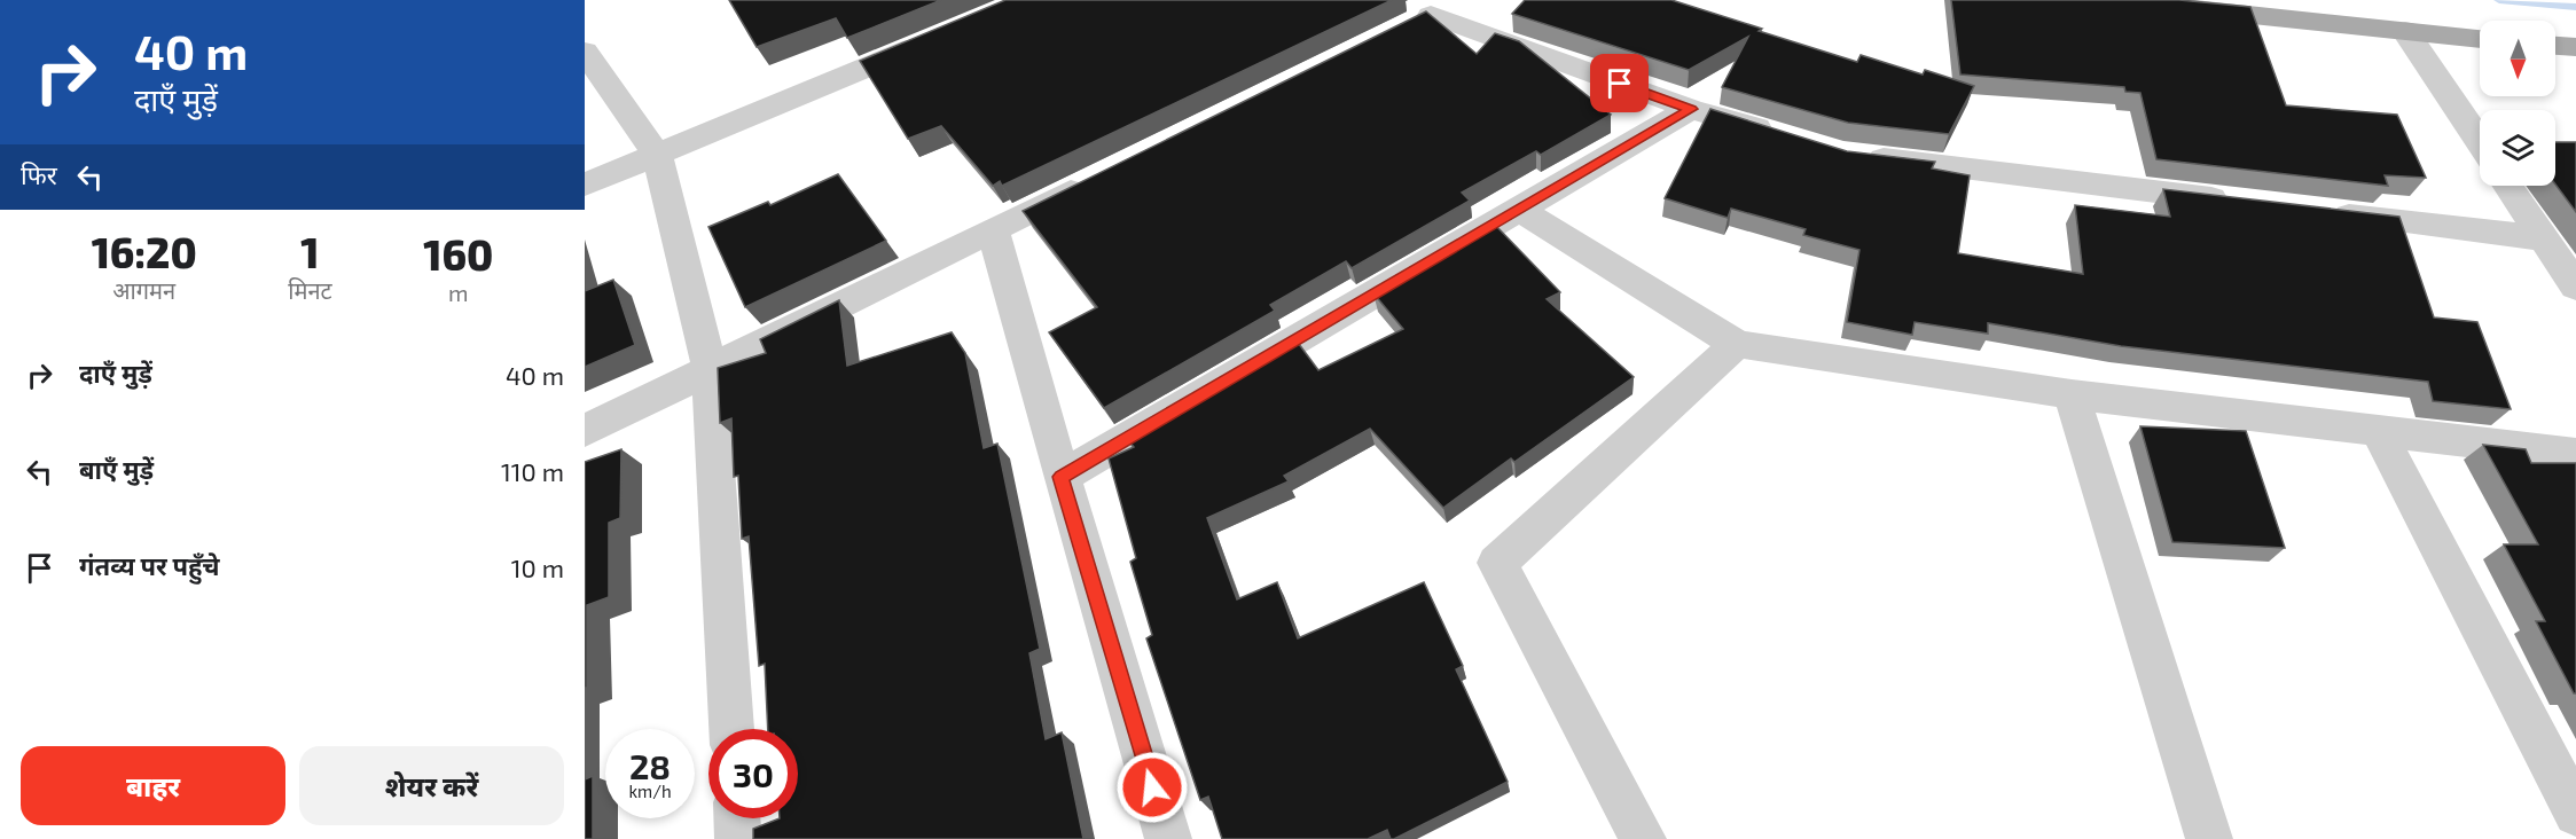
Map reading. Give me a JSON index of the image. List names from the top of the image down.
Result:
{
  "north": "bottom",
  "page": {
    "turn": ["40 m", "दाएँ मुड़ें"],
    "then": "फिर",
    "eta": [
      "16:20",
      "आगमन",
      "1",
      "मिनट",
      "160",
      "m"
    ],
    "list": [
      {
        "name": "दाएँ मुड़ें",
        "value": "40 m"
      },
      {
        "name": "बाएँ मुड़ें",
        "value": "110 m"
      },
      {
        "name": "गंतव्य पर पहुँचे",
        "value": "10 m"
      }
    ],
    "speed": "28 km/h",
    "limit": "30",
    "buttons": ["बाहर", "शेयर करें"]
  }
}
